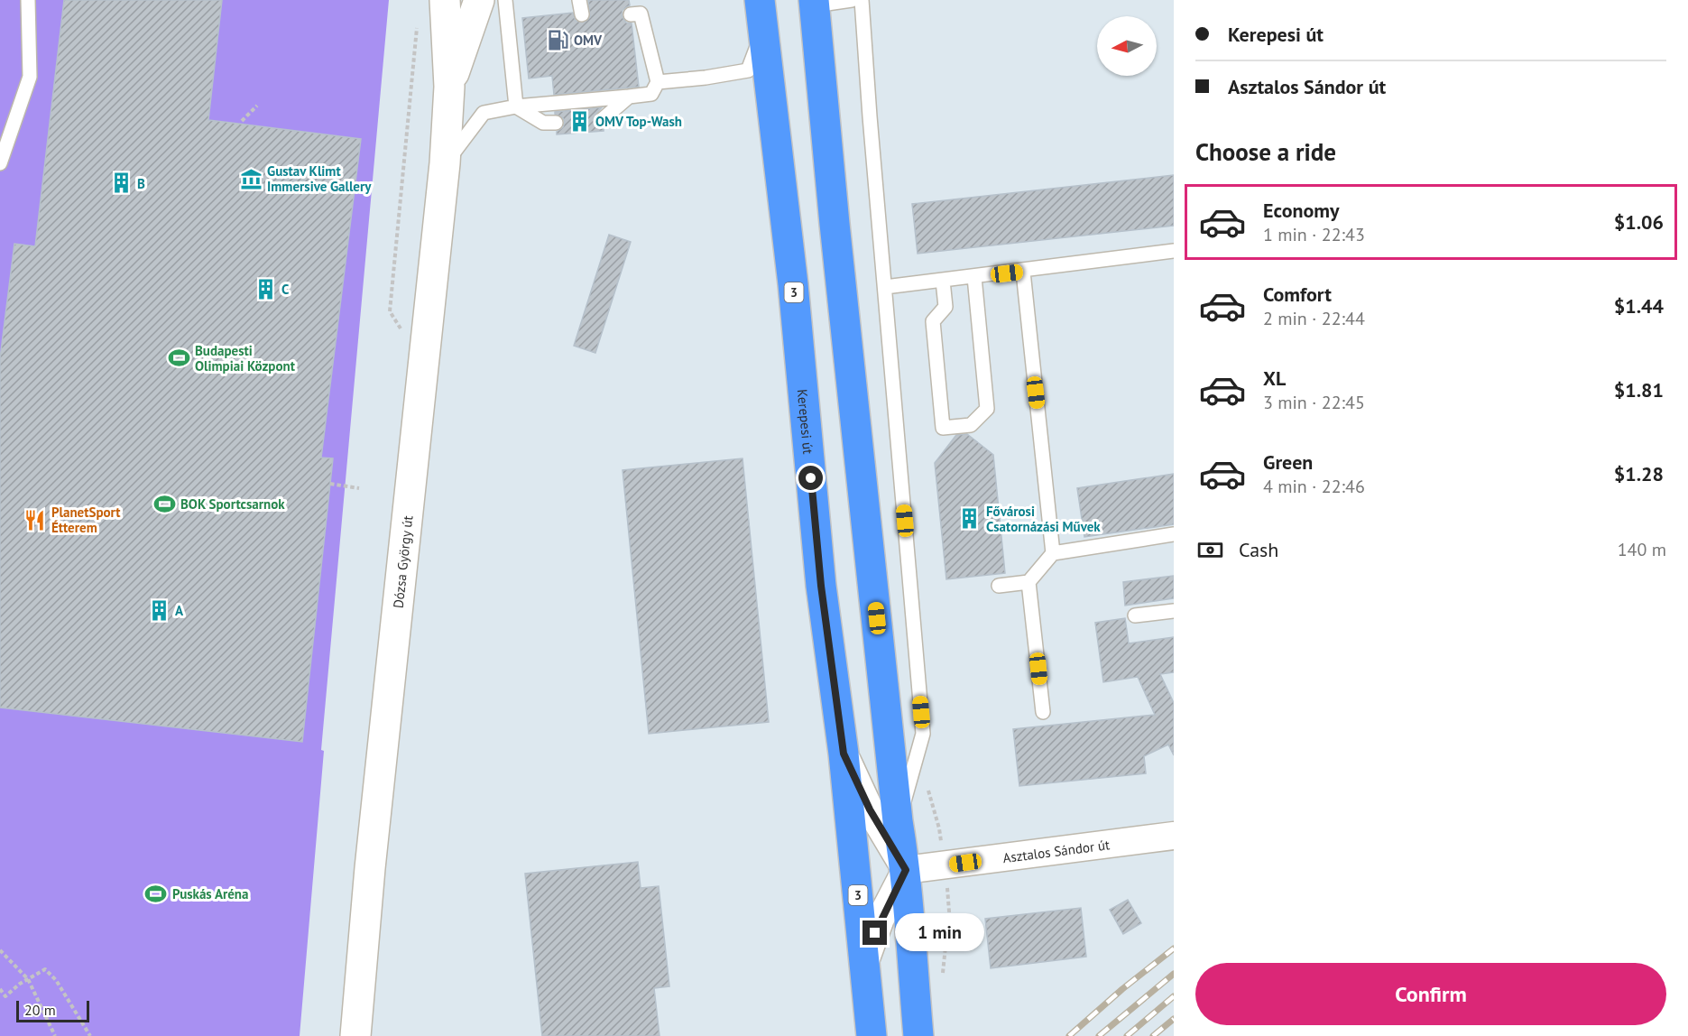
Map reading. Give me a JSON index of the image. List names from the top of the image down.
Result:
{
  "streets": {
    "main road": ["3", "Kerepesi út", "Dózsa György út"],
    "street": ["Asztalos Sándor út"]
  },
  "places": {
    "fuel station": ["OMV"],
    "building": [
      "OMV Top-Wash",
      "B",
      "C",
      "Fővárosi Csatornázási Művek",
      "A"
    ],
    "museum": ["Gustav Klimt Immersive Gallery"],
    "sports": ["Budapesti Olimpiai Központ", "BOK Sportcsarnok", "Puskás Aréna"],
    "restaurant": ["PlanetSport Étterem"]
  },
  "scale_bar": "20 m",
  "north": "left",
  "page": {
    "banner": ["Kerepesi út", "Asztalos Sándor út"],
    "heading": "Choose a ride",
    "list": [
      {
        "name": "Economy",
        "note": "1 min · 22:43",
        "value": "$1.06"
      },
      {
        "name": "Comfort",
        "note": "2 min · 22:44",
        "value": "$1.44"
      },
      {
        "name": "XL",
        "note": "3 min · 22:45",
        "value": "$1.81"
      },
      {
        "name": "Green",
        "note": "4 min · 22:46",
        "value": "$1.28"
      }
    ],
    "pay": ["Cash", "140 m"],
    "bubble": "1 min",
    "buttons": "Confirm",
    "scale": "20 m"
  }
}
